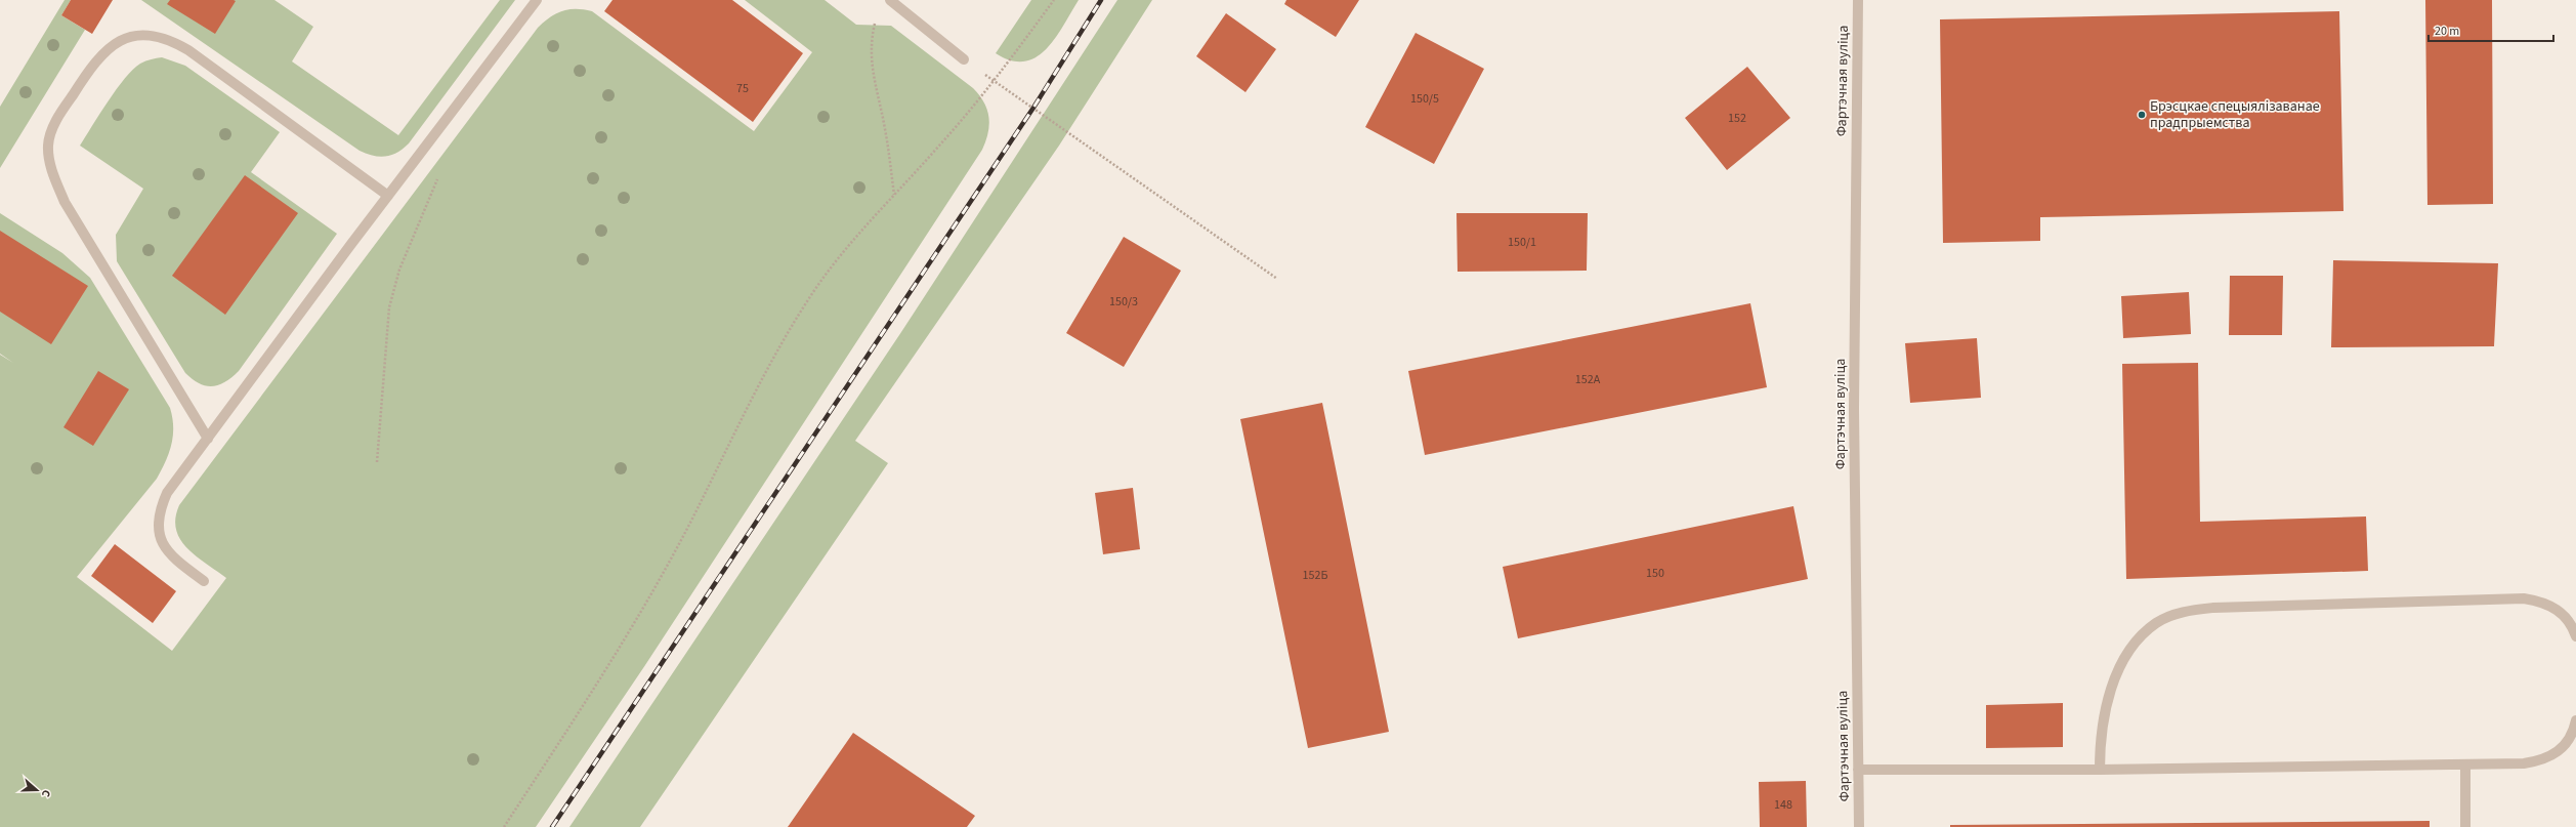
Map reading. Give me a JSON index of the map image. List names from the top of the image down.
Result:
{
  "streets": {
    "street": ["Фартэчная вуліца"]
  },
  "places": ["Брэсцкае спецыялізаванае прадпрыемства"],
  "house_numbers": [
    "75",
    "150/5",
    "152",
    "150/1",
    "150/3",
    "152А",
    "150",
    "152Б",
    "148"
  ],
  "scale_bar": "20 m",
  "north": "right"
}
